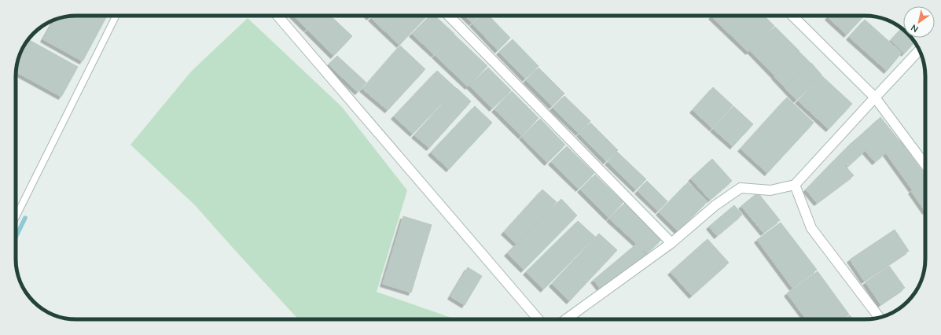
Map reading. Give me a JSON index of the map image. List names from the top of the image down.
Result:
{
  "north": "bottom left"
}
